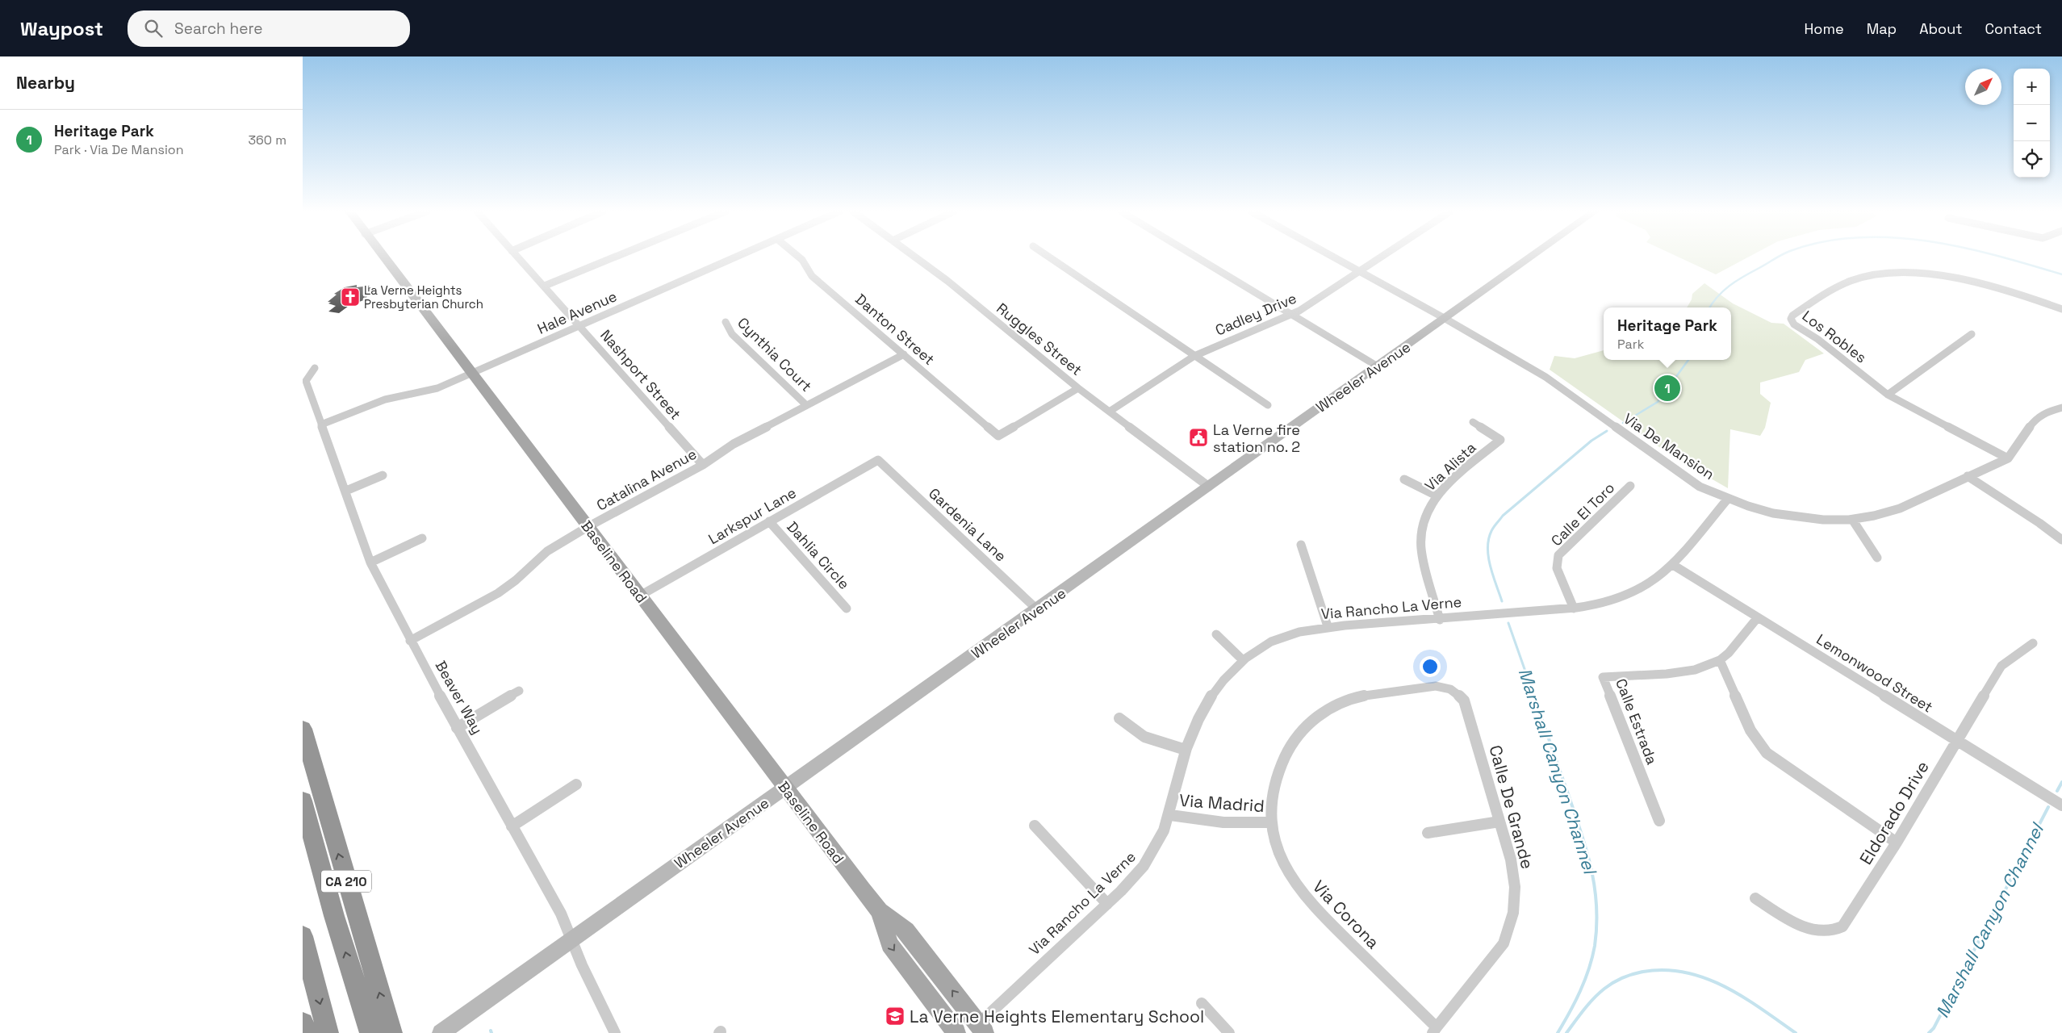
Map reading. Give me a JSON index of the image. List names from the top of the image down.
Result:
{
  "streets": {
    "highway": ["CA 210"],
    "main road": ["Wheeler Avenue", "Baseline Road"],
    "street": [
      "Hale Avenue",
      "Cadley Drive",
      "Danton Street",
      "Los Robles",
      "Ruggles Street",
      "Cynthia Court",
      "Nashport Street",
      "Via De Mansion",
      "Via Alista",
      "Catalina Avenue",
      "Calle El Toro",
      "Larkspur Lane",
      "Gardenia Lane",
      "Dahlia Circle",
      "Via Rancho La Verne",
      "Lemonwood Street",
      "Beaver Way",
      "Calle Estrada",
      "Via Madrid",
      "Calle De Grande",
      "Eldorado Drive",
      "Via Corona"
    ]
  },
  "crossings": [
    ["Hale Avenue", "Nashport Street"],
    ["Hale Avenue", "Baseline Road"],
    ["Hale Avenue", "Beaver Way"],
    ["Cadley Drive", "Ruggles Street"],
    ["Cadley Drive", "Via De Mansion"],
    ["Danton Street", "Ruggles Street"],
    ["Danton Street", "Catalina Avenue"],
    ["Los Robles", "Via De Mansion"],
    ["Ruggles Street", "Wheeler Avenue"],
    ["Cynthia Court", "Catalina Avenue"],
    ["Nashport Street", "Catalina Avenue"],
    ["Wheeler Avenue", "Via De Mansion"],
    ["Wheeler Avenue", "Gardenia Lane"],
    ["Wheeler Avenue", "Baseline Road"],
    ["Wheeler Avenue", "Beaver Way"],
    ["Via De Mansion", "Via Rancho La Verne"],
    ["Via Alista", "Via Rancho La Verne"],
    ["Catalina Avenue", "Baseline Road"],
    ["Catalina Avenue", "Beaver Way"],
    ["Calle El Toro", "Via Rancho La Verne"],
    ["Larkspur Lane", "Gardenia Lane"],
    ["Larkspur Lane", "Dahlia Circle"],
    ["Larkspur Lane", "Baseline Road"],
    ["Baseline Road", "Via Rancho La Verne"],
    ["Via Rancho La Verne", "Lemonwood Street"],
    ["Via Rancho La Verne", "Via Madrid"],
    ["Lemonwood Street", "Eldorado Drive"],
    ["Via Madrid", "Via Corona"],
    ["Calle De Grande", "Via Corona"]
  ],
  "water": ["Marshall Canyon Channel"],
  "places": {
    "church": ["La Verne Heights Presbyterian Church"],
    "public building": ["La Verne fire station no. 2"],
    "school or university": ["La Verne Heights Elementary School"]
  },
  "north": "top right",
  "page": {
    "header": "Waypost",
    "search": "Search here",
    "nav": [
      "Home",
      "Map",
      "About",
      "Contact"
    ],
    "heading": "Nearby",
    "map_buttons": ["+", "−"],
    "list": [
      {
        "mark": "1",
        "name": "Heritage Park",
        "note": "Park · Via De Mansion",
        "value": "360 m"
      }
    ],
    "popup": ["Heritage Park", "Park"],
    "pins": "1"
  }
}
